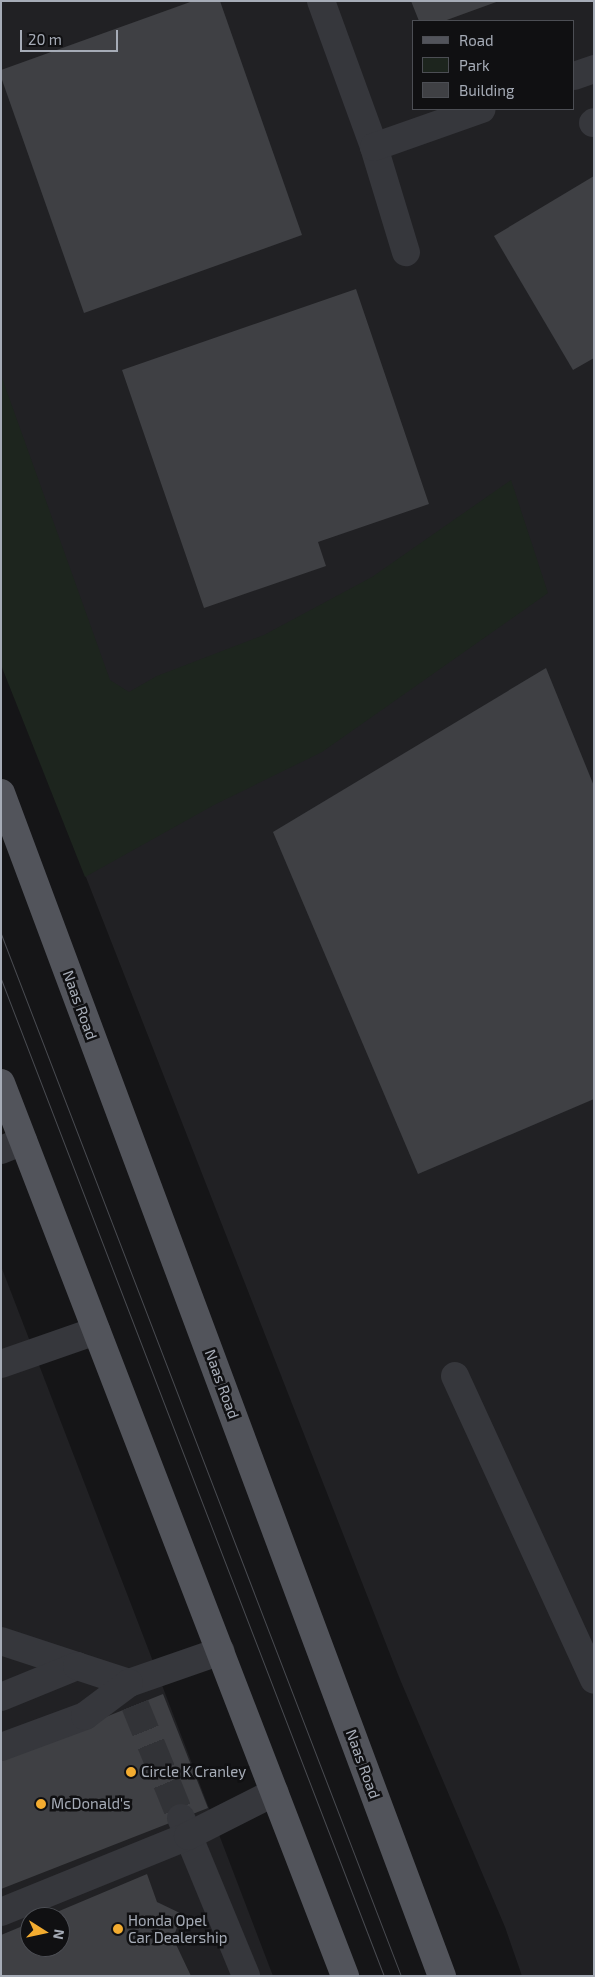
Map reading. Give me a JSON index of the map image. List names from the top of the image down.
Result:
{
  "streets": {
    "main road": ["Naas Road"]
  },
  "places": ["Circle K Cranley", "McDonald's", "Honda Opel Car Dealership"],
  "legend": ["Road", "Park", "Building"],
  "scale_bar": "20 m",
  "north": "right"
}
